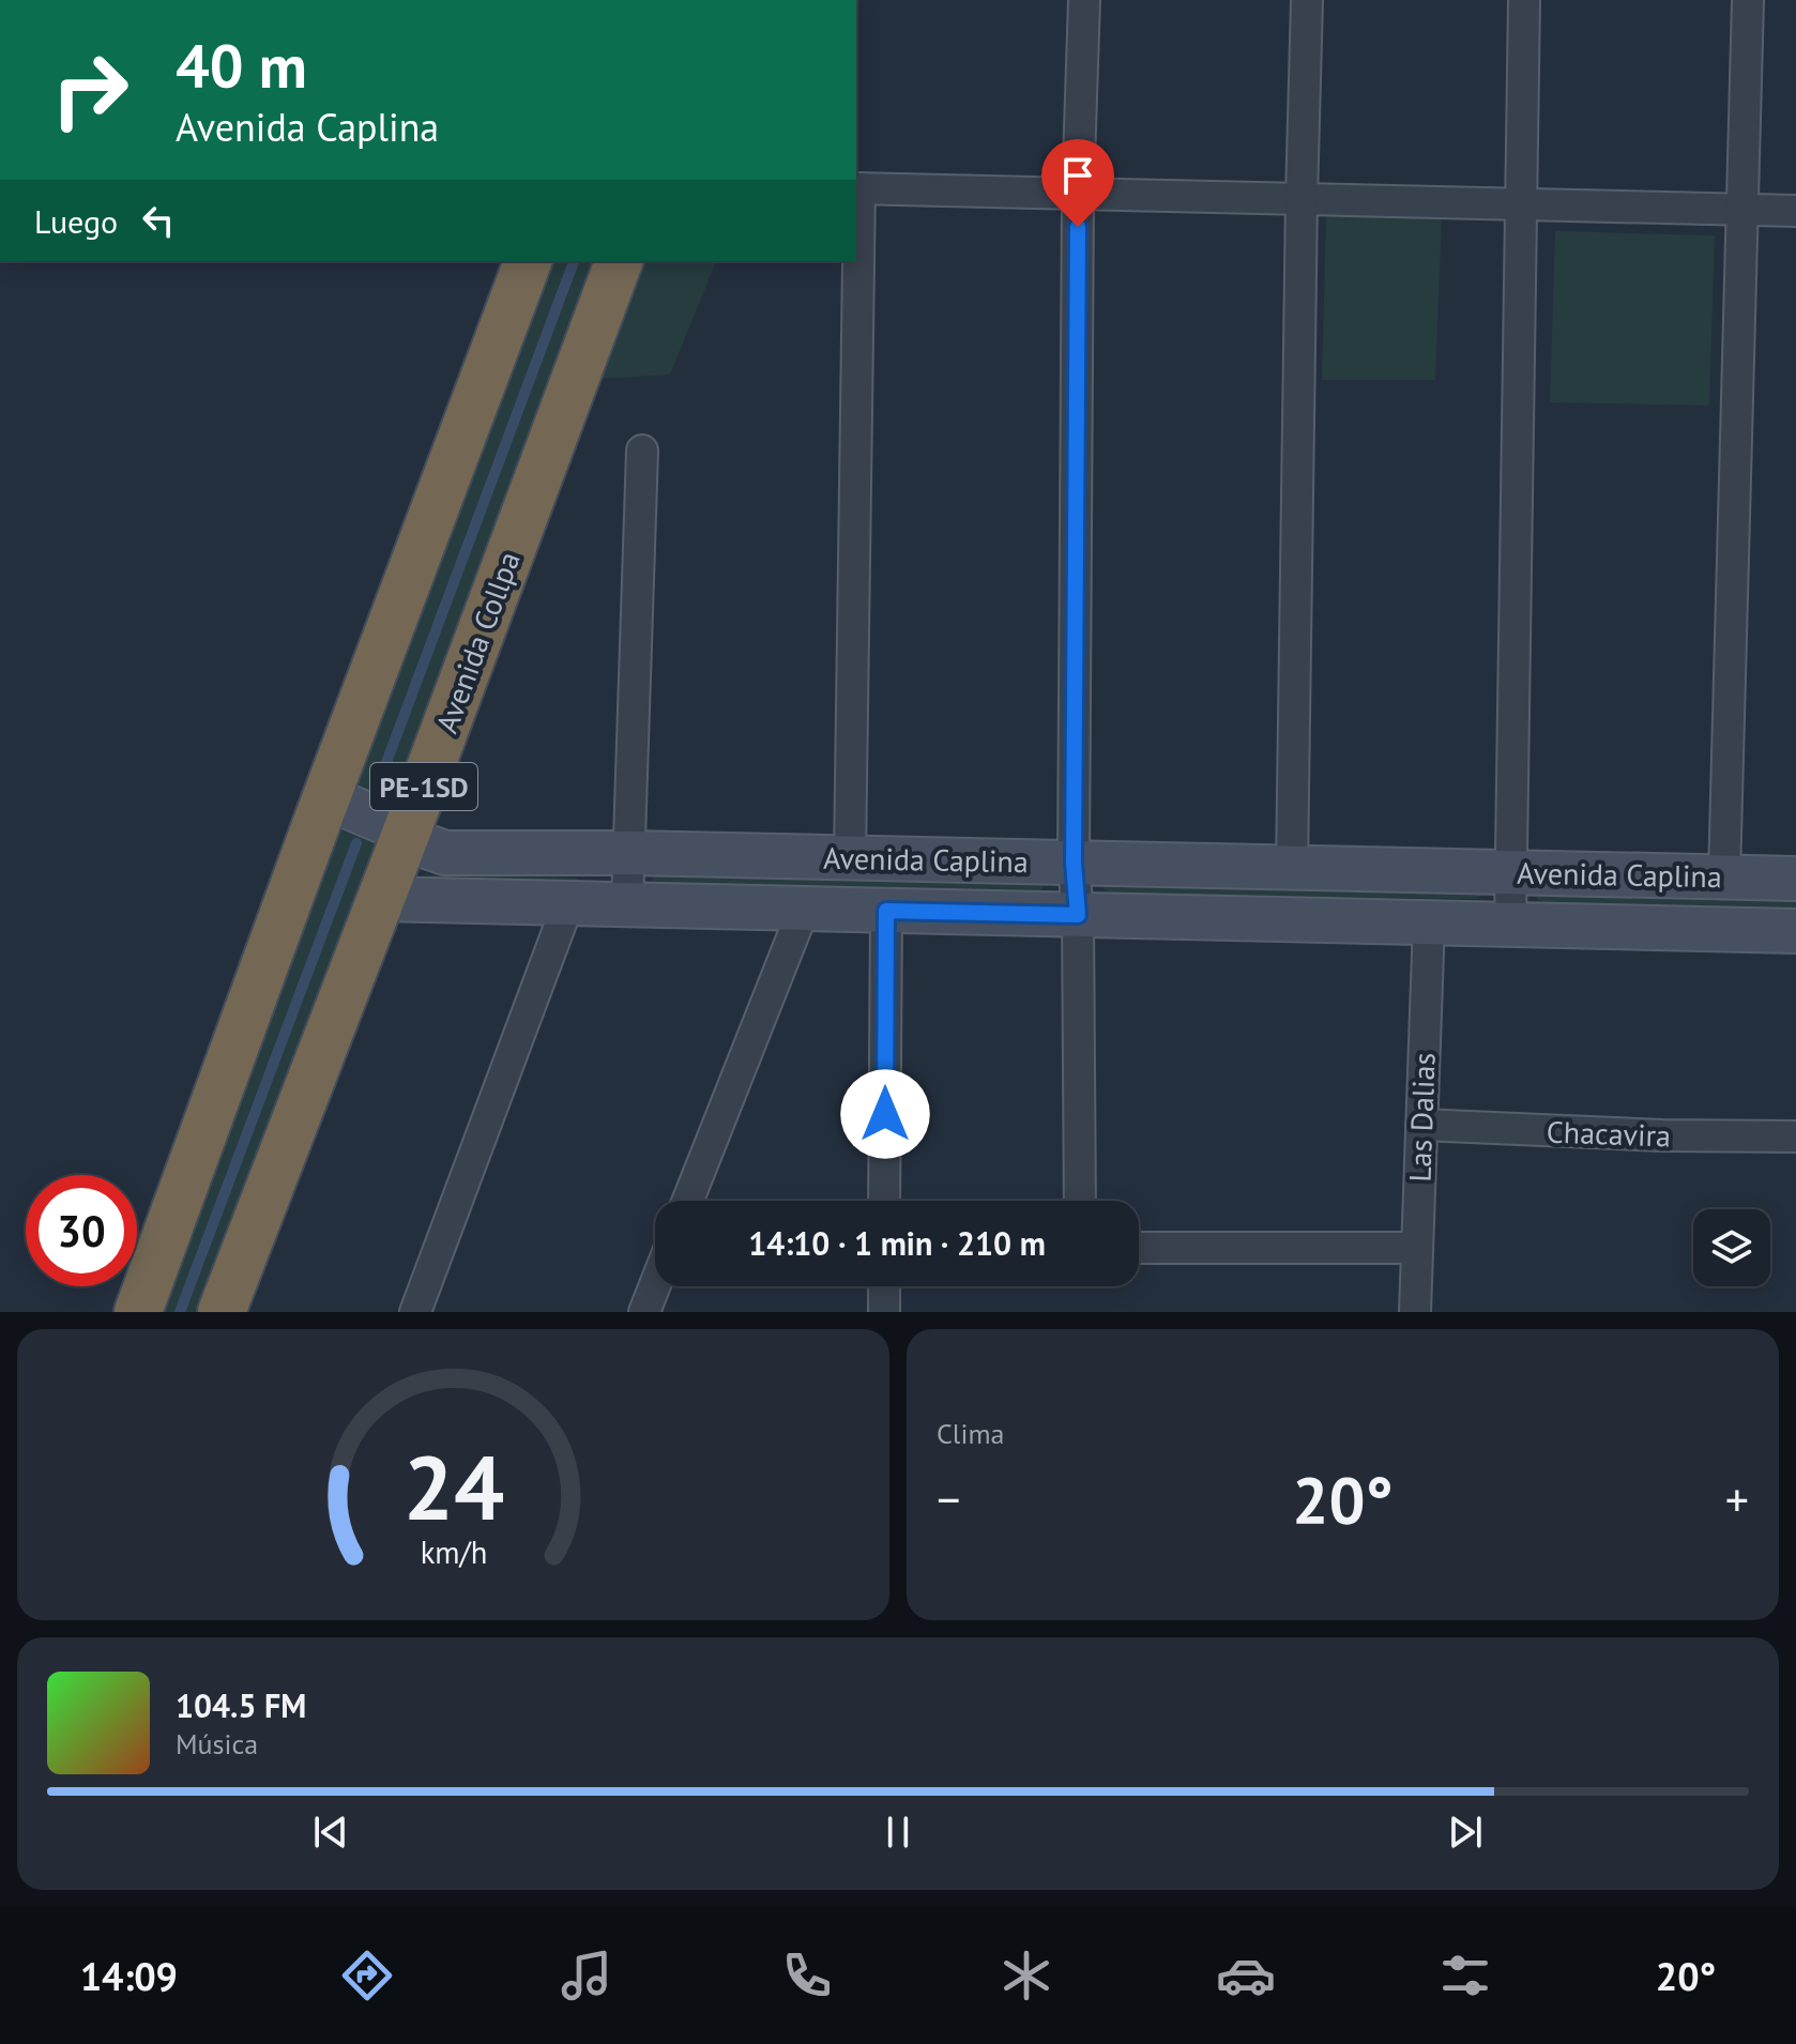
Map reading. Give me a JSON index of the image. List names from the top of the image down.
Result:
{
  "streets": {
    "highway": ["Avenida Collpa", "PE-1SD"],
    "street": ["Avenida Caplina", "Las Dalias", "Chacavira"]
  },
  "crossings": [
    ["Avenida Collpa", "Avenida Caplina"],
    ["PE-1SD", "Avenida Caplina"],
    ["Avenida Caplina", "Las Dalias"],
    ["Las Dalias", "Chacavira"]
  ],
  "page": {
    "turn": ["40 m", "Avenida Caplina"],
    "then": "Luego",
    "limit": "30",
    "trip": "14:10 · 1 min · 210 m",
    "tile": "Clima",
    "heat": ["−", "20°", "+"],
    "song": ["104.5 FM", "Música"],
    "tabs": ["14:09", "20°"],
    "gauge": ["24", "km/h"]
  }
}
